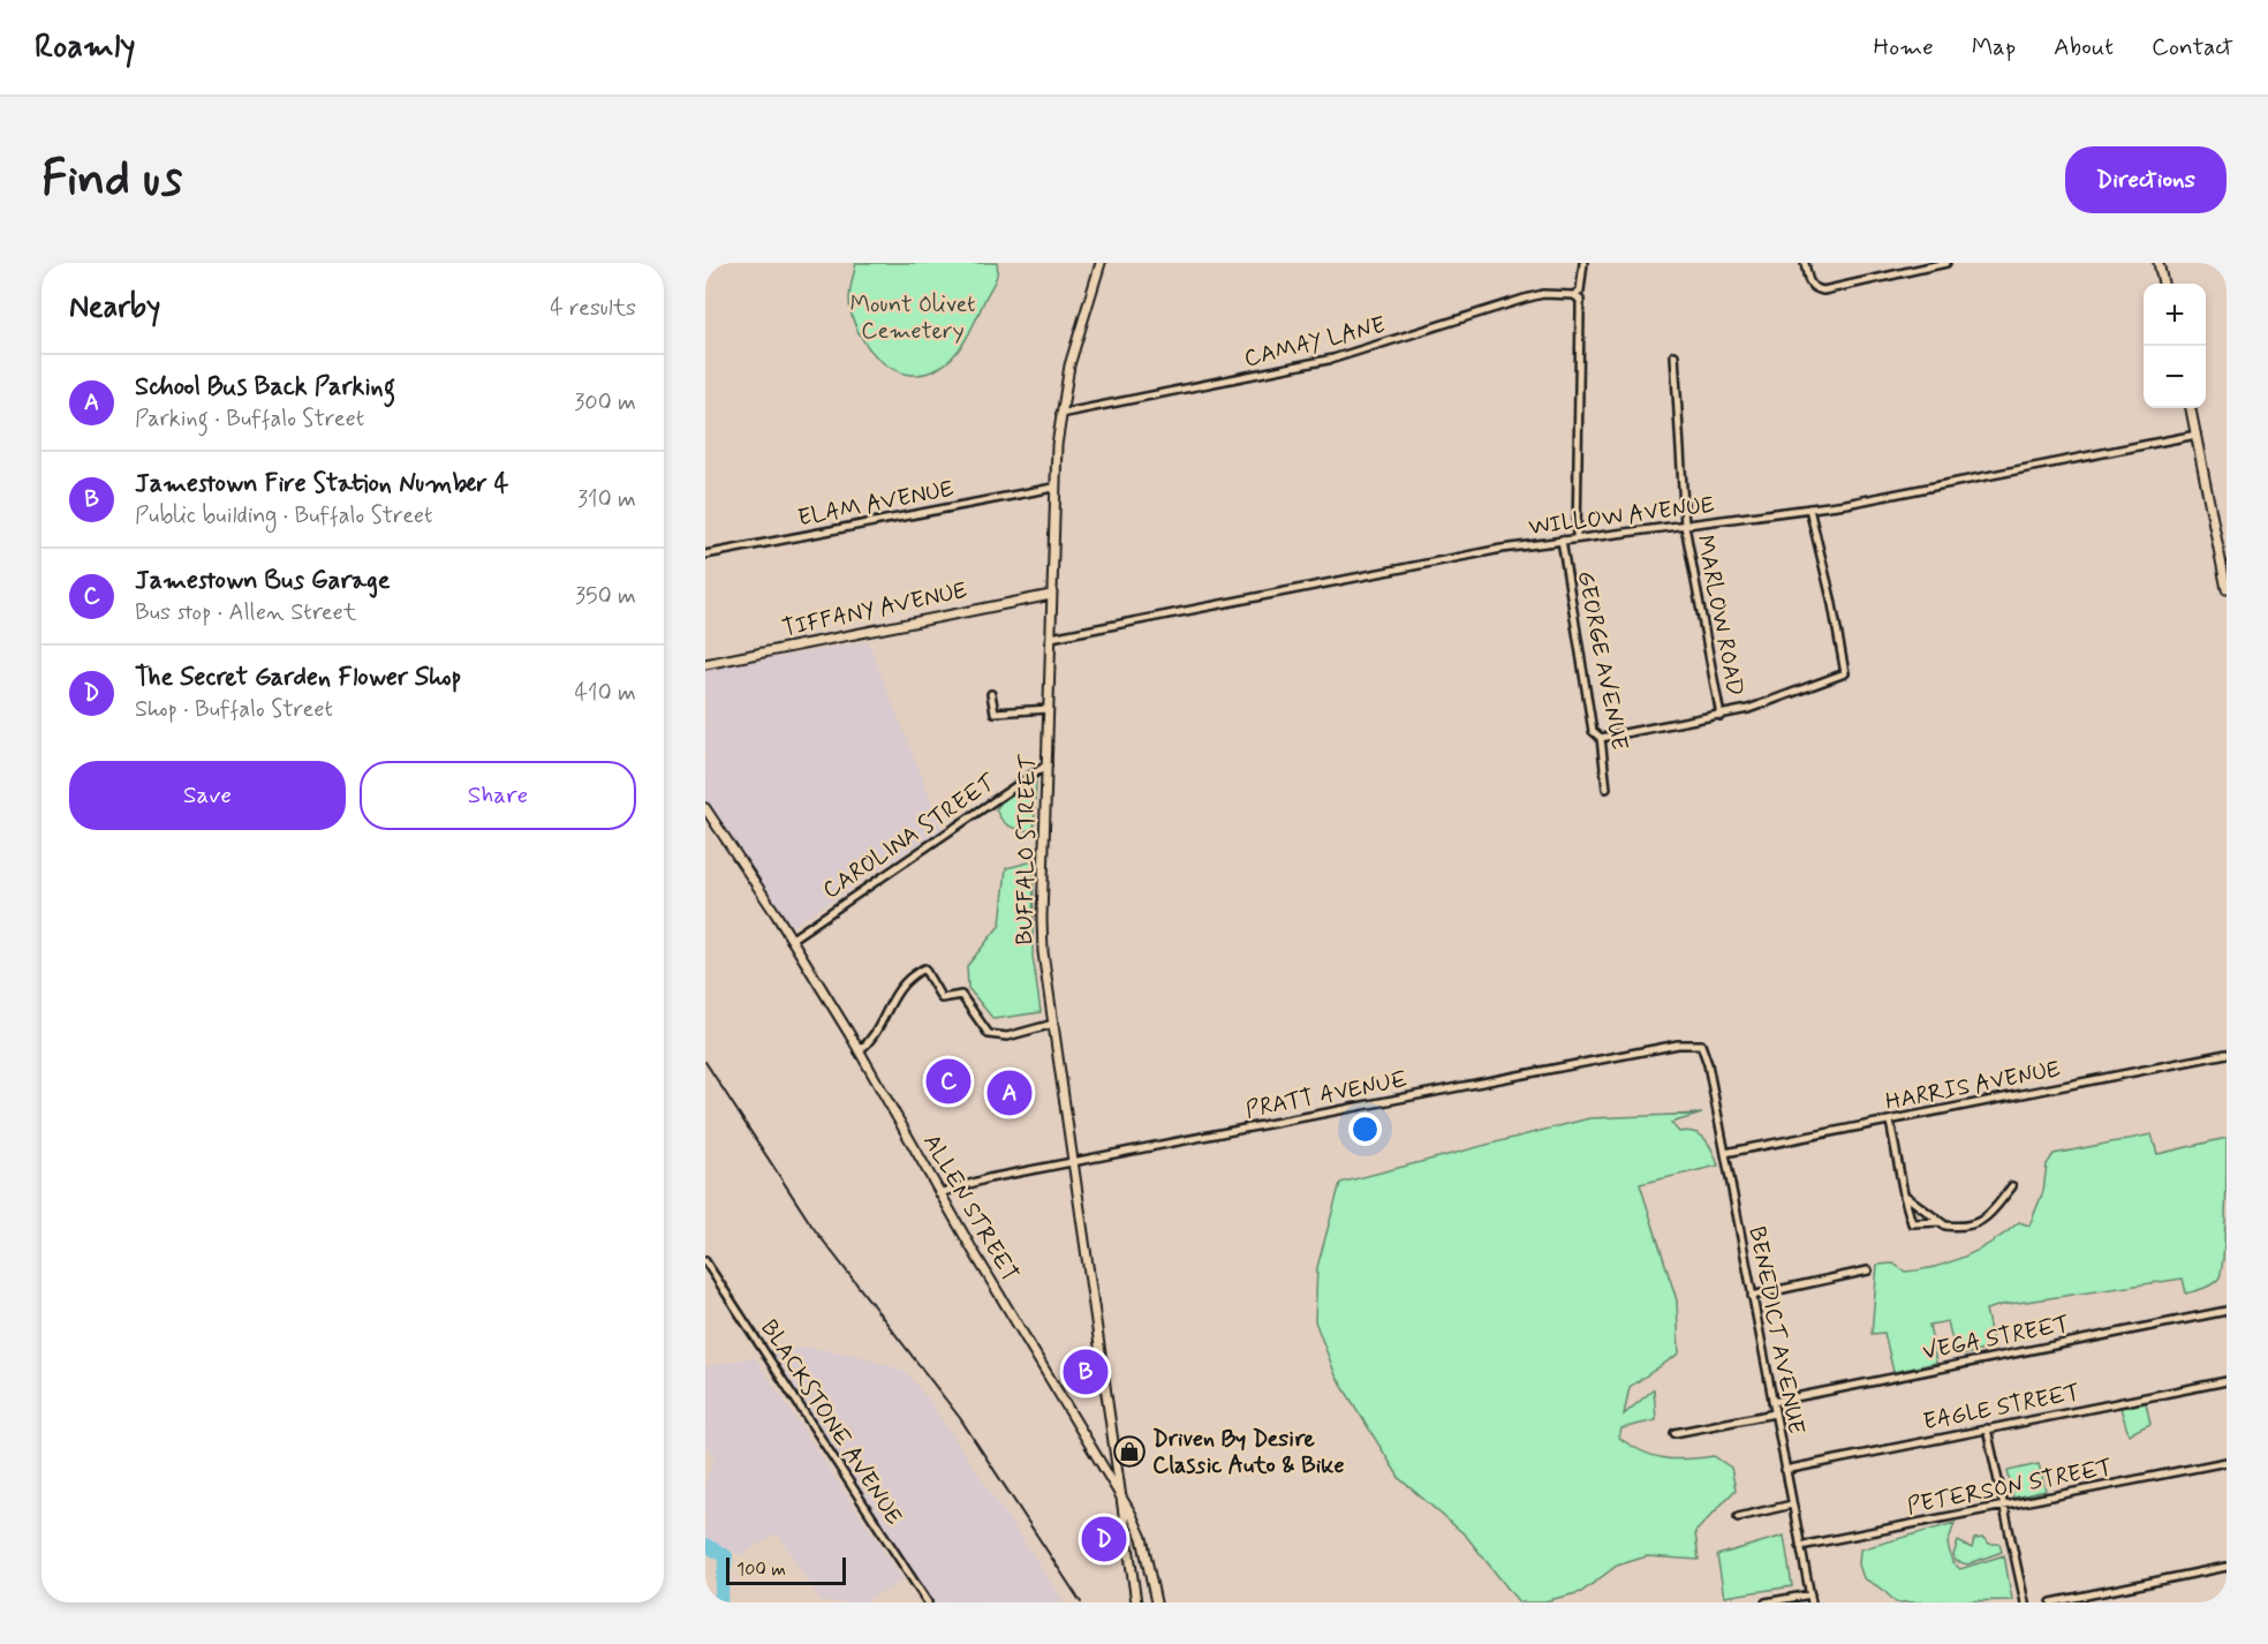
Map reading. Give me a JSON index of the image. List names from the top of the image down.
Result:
{
  "streets": {
    "street": [
      "CAMAY LANE",
      "ELAM AVENUE",
      "WILLOW AVENUE",
      "TIFFANY AVENUE",
      "MARLOW ROAD",
      "GEORGE AVENUE",
      "CAROLINA STREET",
      "BUFFALO STREET",
      "HARRIS AVENUE",
      "PRATT AVENUE",
      "ALLEN STREET",
      "BENEDICT AVENUE",
      "VEGA STREET",
      "EAGLE STREET",
      "BLACKSTONE AVENUE",
      "PETERSON STREET"
    ]
  },
  "crossings": [
    ["CAMAY LANE", "BUFFALO STREET"],
    ["ELAM AVENUE", "BUFFALO STREET"],
    ["WILLOW AVENUE", "MARLOW ROAD"],
    ["WILLOW AVENUE", "GEORGE AVENUE"],
    ["WILLOW AVENUE", "BUFFALO STREET"],
    ["TIFFANY AVENUE", "BUFFALO STREET"],
    ["CAROLINA STREET", "BUFFALO STREET"],
    ["CAROLINA STREET", "ALLEN STREET"],
    ["BUFFALO STREET", "PRATT AVENUE"],
    ["BUFFALO STREET", "ALLEN STREET"],
    ["HARRIS AVENUE", "BENEDICT AVENUE"],
    ["PRATT AVENUE", "ALLEN STREET"],
    ["PRATT AVENUE", "BENEDICT AVENUE"],
    ["BENEDICT AVENUE", "VEGA STREET"],
    ["BENEDICT AVENUE", "EAGLE STREET"],
    ["BENEDICT AVENUE", "PETERSON STREET"]
  ],
  "parks": ["Mount Olivet Cemetery"],
  "places": {
    "shop": ["Driven By Desire Classic Auto & Bike"]
  },
  "scale_bar": "100 m",
  "page": {
    "header": "Roamly",
    "nav": [
      "Home",
      "Map",
      "About",
      "Contact"
    ],
    "buttons": [
      "Directions",
      ["Save", "Share"]
    ],
    "title": "Find us",
    "heading": ["Nearby", "4 results"],
    "map_buttons": ["+", "−"],
    "list": [
      {
        "mark": "A",
        "name": "School Bus Back Parking",
        "note": "Parking · Buffalo Street",
        "value": "300 m"
      },
      {
        "mark": "B",
        "name": "Jamestown Fire Station Number 4",
        "note": "Public building · Buffalo Street",
        "value": "310 m"
      },
      {
        "mark": "C",
        "name": "Jamestown Bus Garage",
        "note": "Bus stop · Allen Street",
        "value": "350 m"
      },
      {
        "mark": "D",
        "name": "The Secret Garden Flower Shop",
        "note": "Shop · Buffalo Street",
        "value": "410 m"
      }
    ],
    "pins": [
      "C",
      "A",
      "B",
      "D"
    ],
    "scale": "100 m"
  }
}
